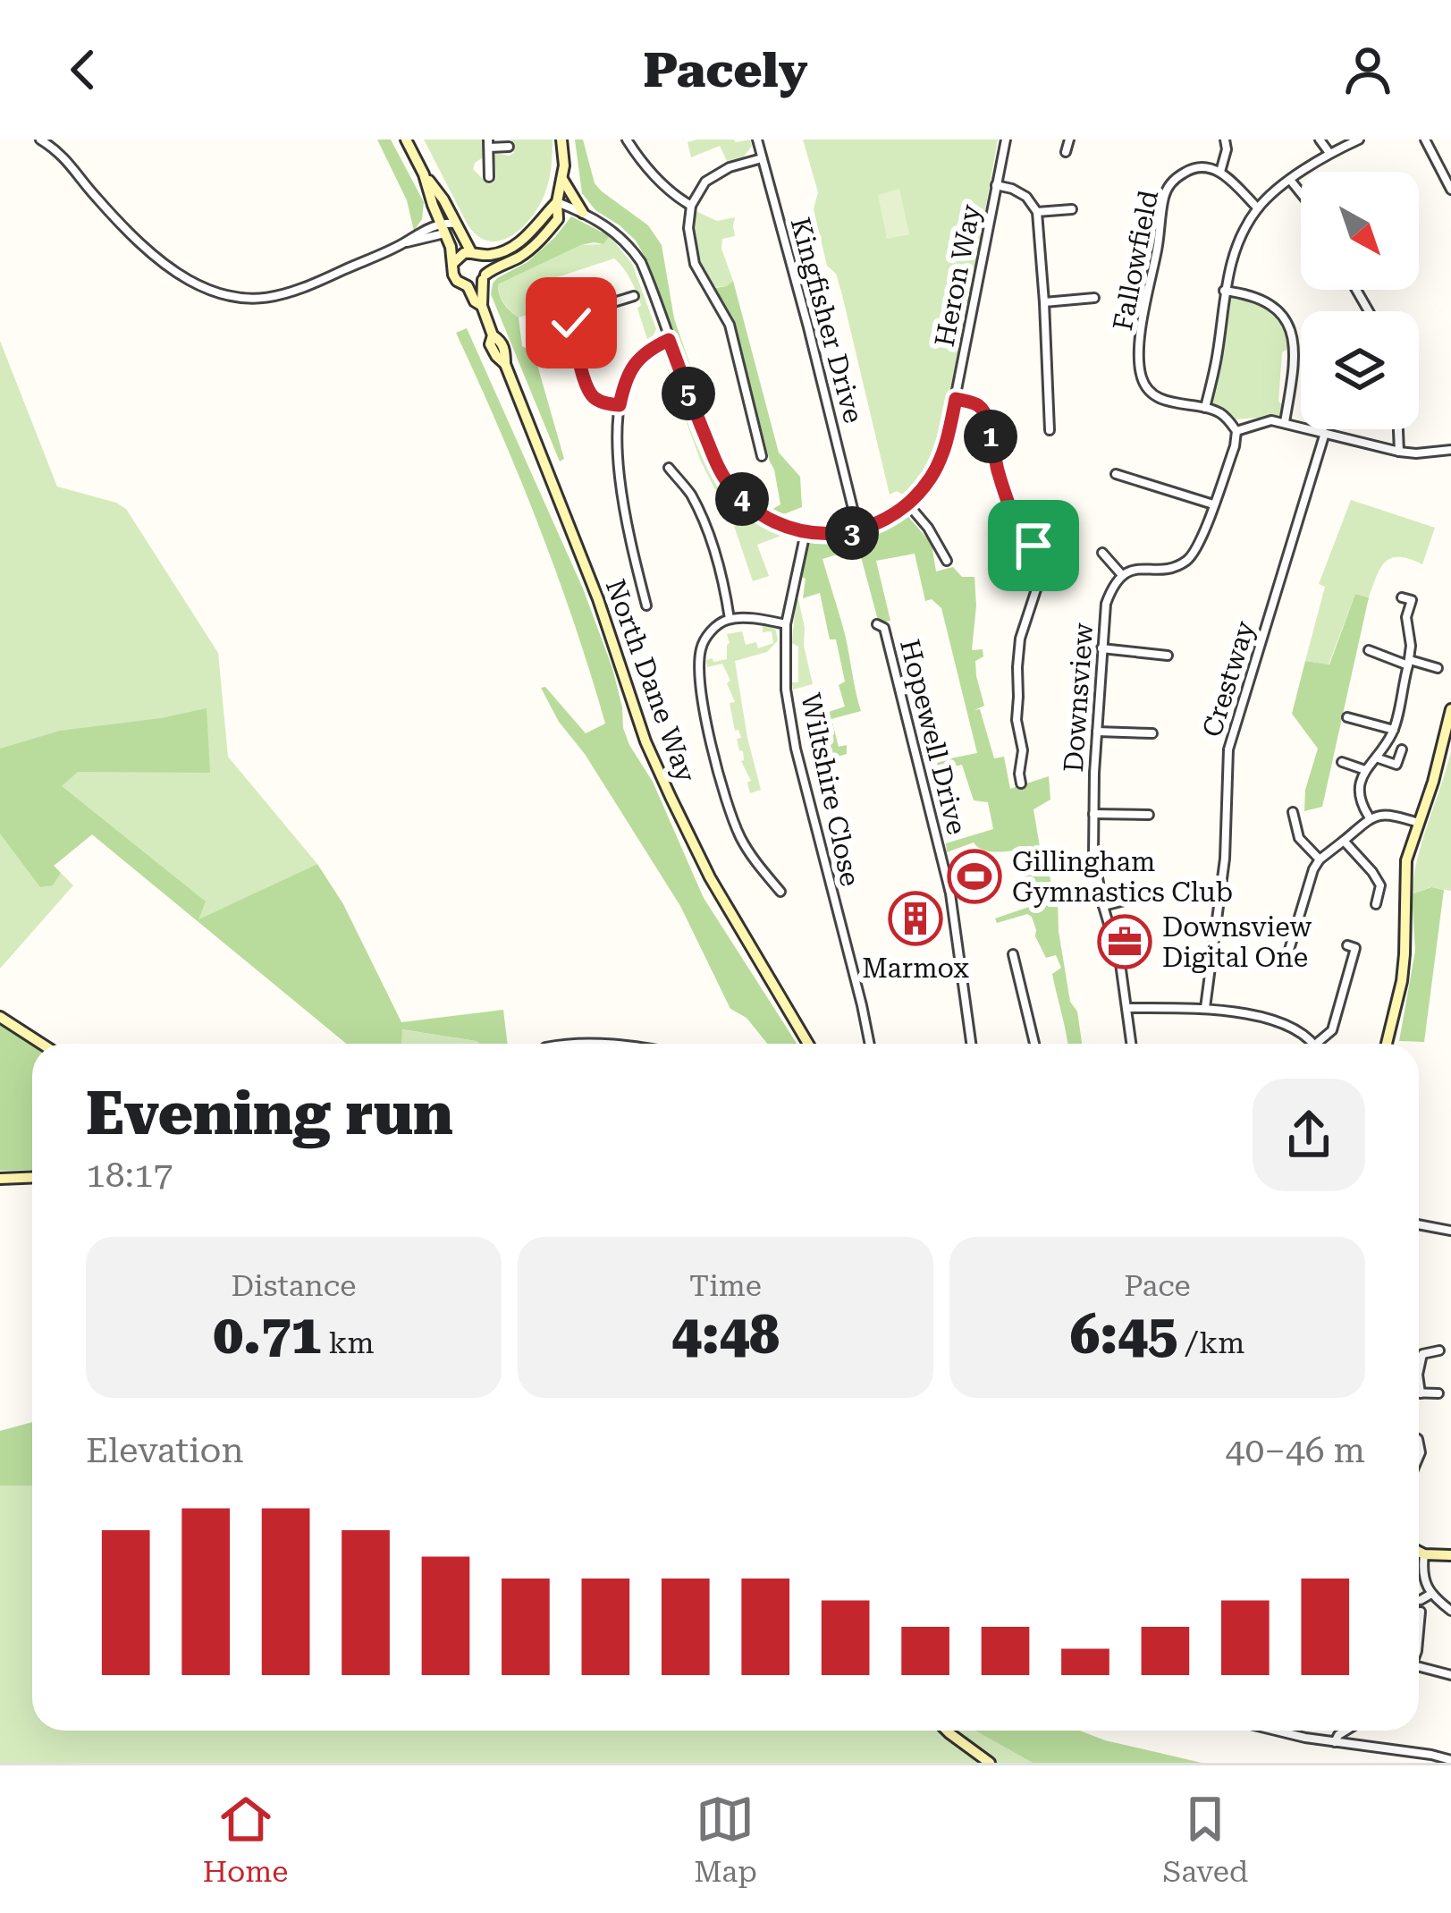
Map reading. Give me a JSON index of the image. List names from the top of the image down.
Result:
{
  "streets": {
    "street": [
      "Fallowfield",
      "Heron Way",
      "Kingfisher Drive",
      "Crestway",
      "North Dane Way",
      "Downsview",
      "Hopewell Drive",
      "Wiltshire Close"
    ]
  },
  "crossings": [
    ["Heron Way", "Wiltshire Close"]
  ],
  "places": {
    "sports": ["Gillingham Gymnastics Club"],
    "building": ["Marmox"],
    "office": ["Downsview Digital One"]
  },
  "north": "bottom right",
  "page": {
    "header": "Pacely",
    "pins": [
      "5",
      "1",
      "4",
      "3"
    ],
    "heading": ["Evening run", "18:17"],
    "stats": [
      ["Distance", "0.71 km"],
      ["Time", "4:48"],
      ["Pace", "6:45 /km"]
    ],
    "chart": ["Elevation", "40–46 m"],
    "tabs": ["Home", "Map", "Saved"]
  }
}
